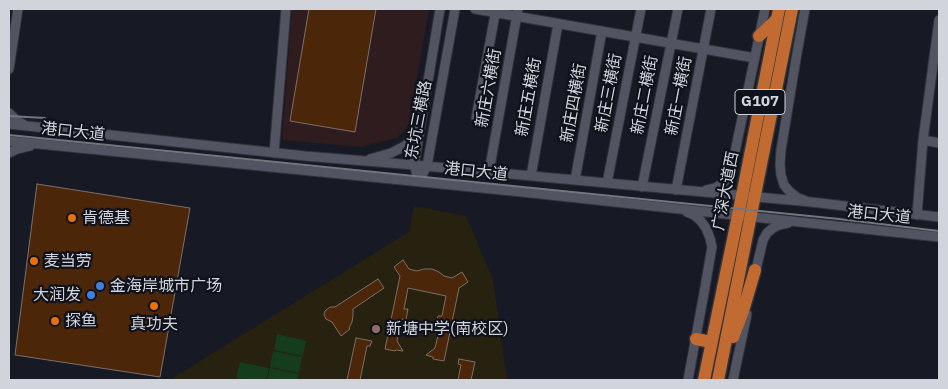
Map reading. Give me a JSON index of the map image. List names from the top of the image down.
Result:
{
  "streets": {
    "highway": ["G107", "广深大道西"],
    "street": [
      "新庄六横街",
      "新庄三横街",
      "新庄二横街",
      "新庄一横街",
      "新庄五横街",
      "新庄四横街",
      "东坑三横路",
      "港口大道"
    ]
  },
  "crossings": [
    ["新庄六横街", "港口大道"],
    ["新庄三横街", "港口大道"],
    ["新庄二横街", "港口大道"],
    ["新庄一横街", "港口大道"],
    ["新庄五横街", "港口大道"],
    ["新庄四横街", "港口大道"],
    ["东坑三横路", "港口大道"],
    ["港口大道", "广深大道西"]
  ],
  "places": [
    "肯德基",
    "麦当劳",
    "金海岸城市广场",
    "大润发",
    "真功夫",
    "探鱼",
    "新塘中学(南校区)"
  ]
}
